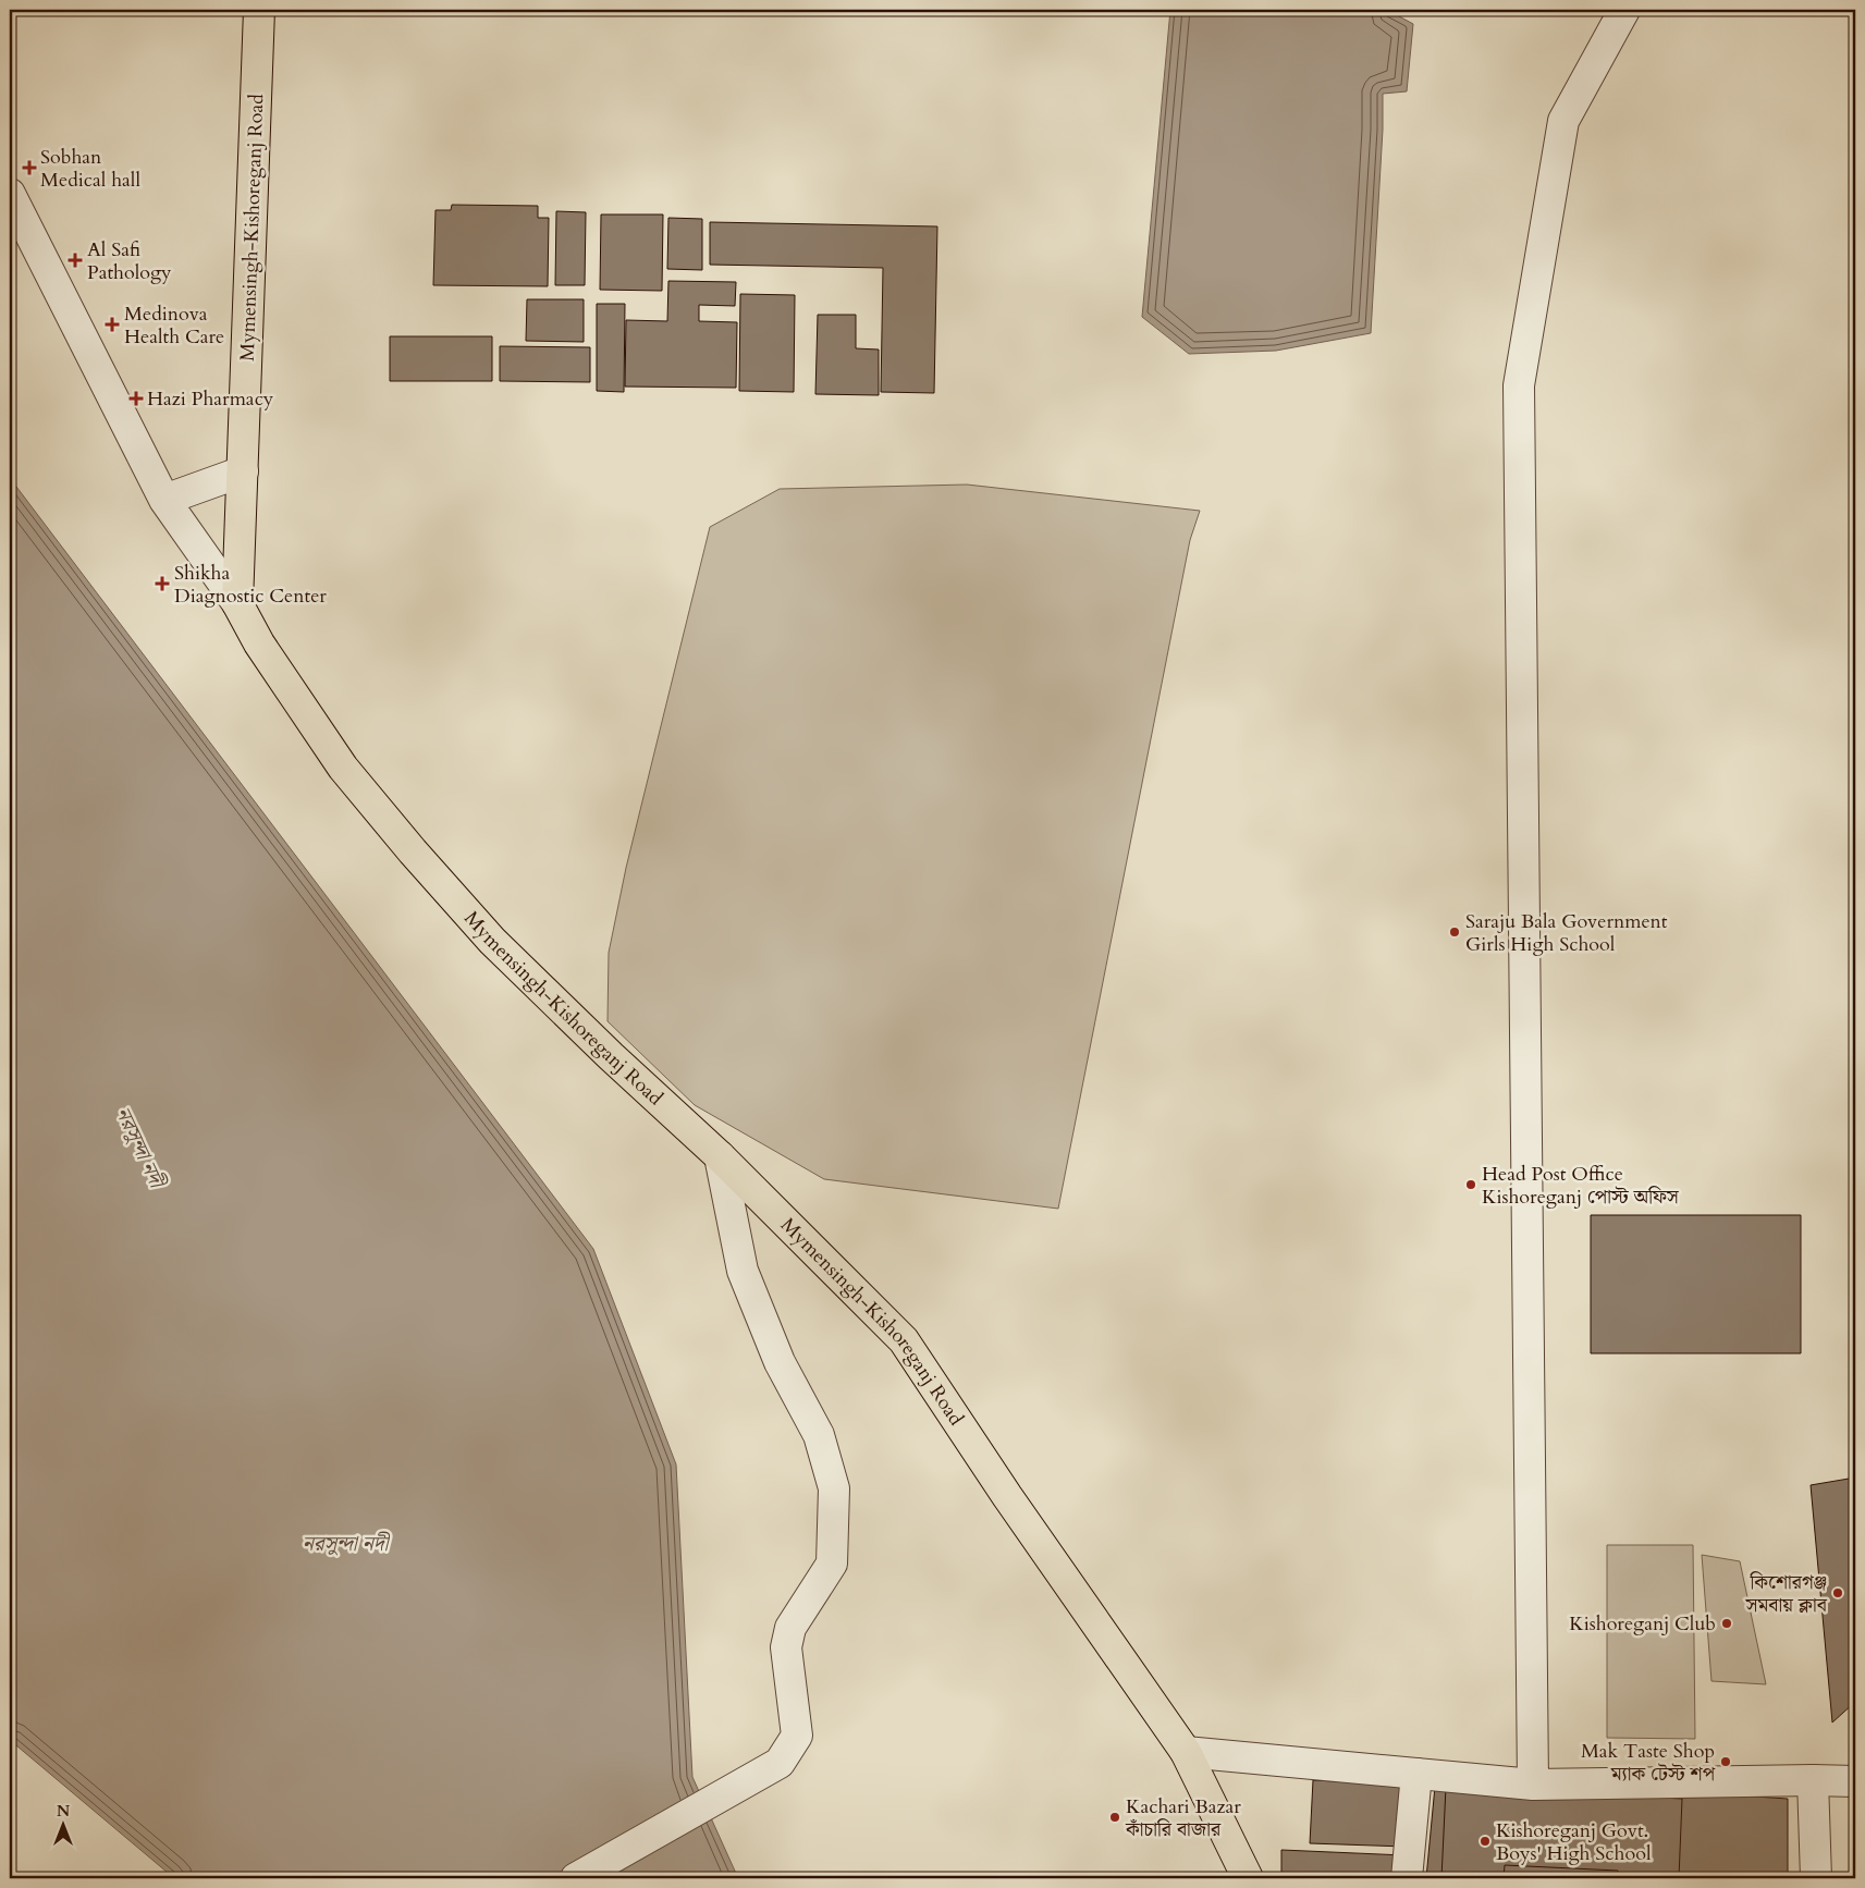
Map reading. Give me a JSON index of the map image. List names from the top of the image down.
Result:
{
  "streets": {
    "main road": ["Mymensingh-Kishoreganj Road"]
  },
  "water": ["নরসুন্দা নদী"],
  "places": {
    "health": [
      "Sobhan Medical hall",
      "Al Safi Pathology",
      "Medinova Health Care",
      "Hazi Pharmacy",
      "Shikha Diagnostic Center"
    ],
    "other": [
      "Saraju Bala Government Girls High School",
      "Head Post Office Kishoreganj পোস্ট অফিস",
      "কিশোরগঞ্জ সমবায় ক্লাব",
      "Kishoreganj Club",
      "Mak Taste Shop ম্যাক টেস্ট শপ",
      "Kachari Bazar কাঁচারি বাজার",
      "Kishoreganj Govt. Boys' High School"
    ]
  },
  "north": "top"
}
